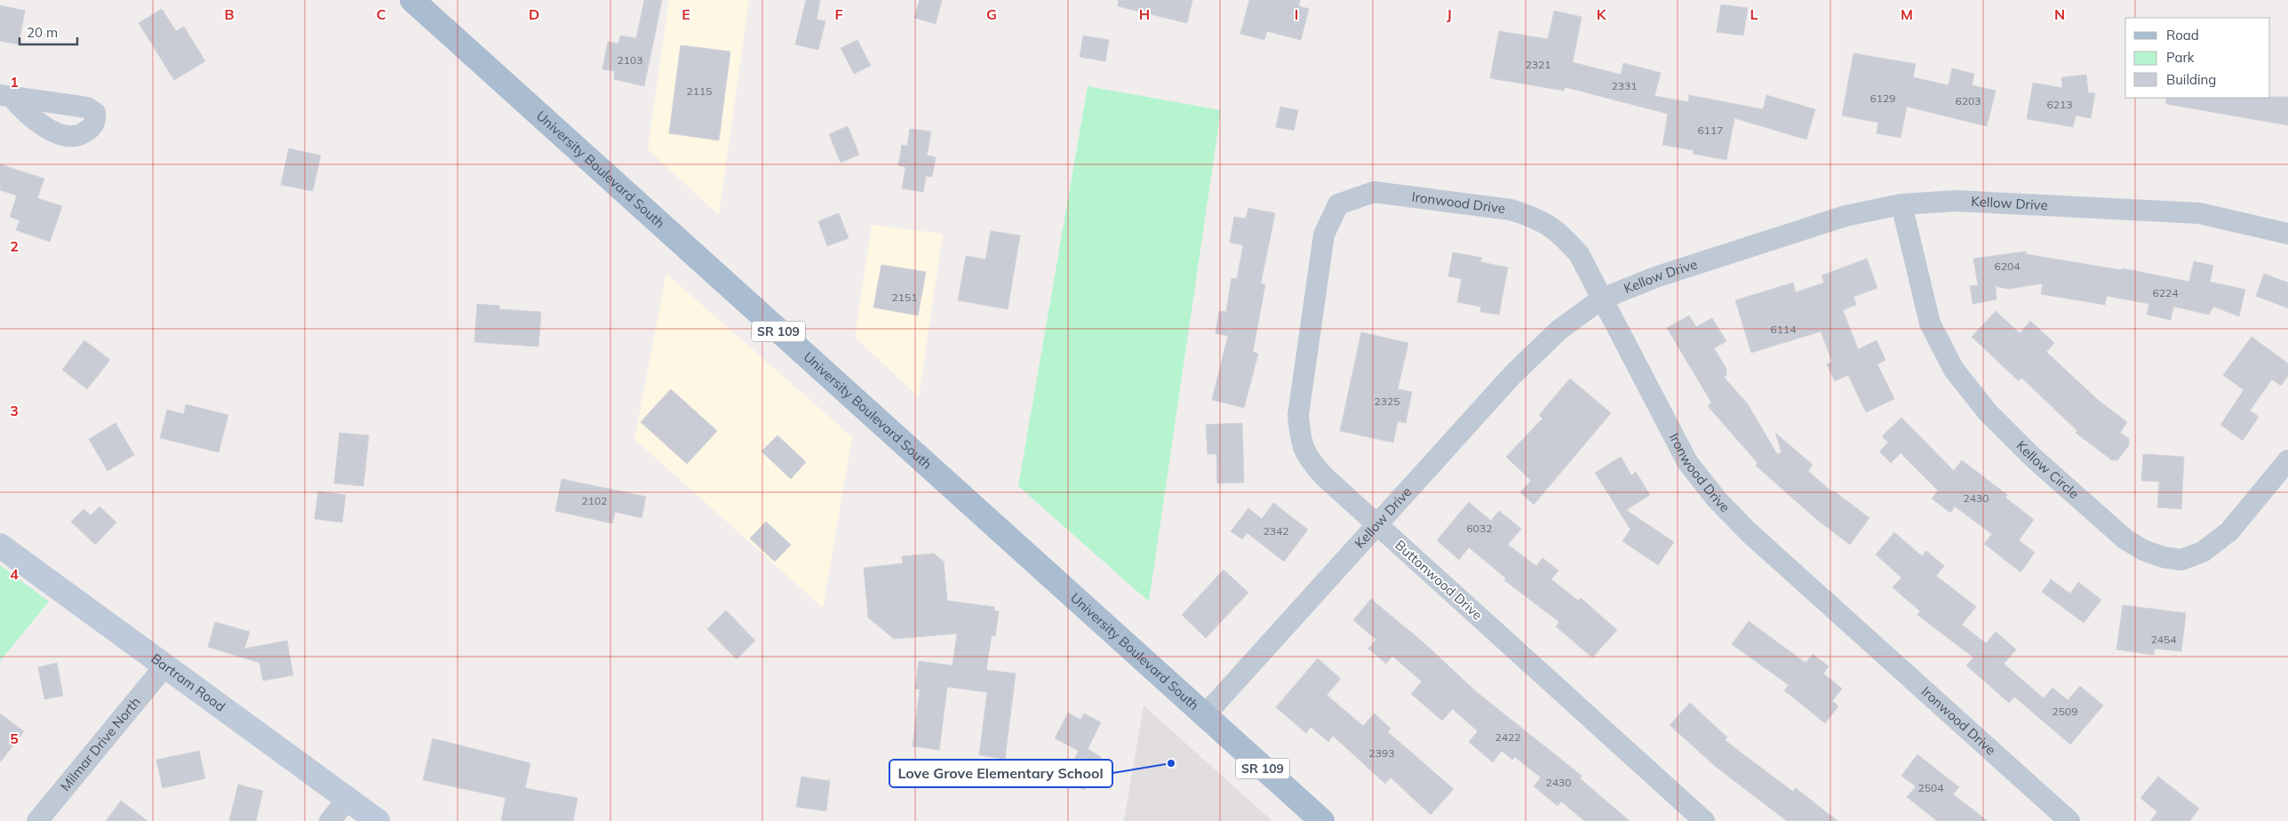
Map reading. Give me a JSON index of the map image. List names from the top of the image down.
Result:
{
  "streets": {
    "main road": ["University Boulevard South", "SR 109"],
    "street": [
      "Ironwood Drive",
      "Kellow Drive",
      "Kellow Circle",
      "Buttonwood Drive",
      "Bartram Road",
      "Milmar Drive North"
    ]
  },
  "crossings": [
    ["University Boulevard South", "Kellow Drive"],
    ["Ironwood Drive", "Kellow Drive"],
    ["Ironwood Drive", "Buttonwood Drive"],
    ["Kellow Drive", "Kellow Circle"],
    ["Kellow Drive", "Buttonwood Drive"],
    ["Bartram Road", "Milmar Drive North"]
  ],
  "places": ["Love Grove Elementary School"],
  "house_numbers": [
    "2103",
    "2321",
    "2331",
    "2115",
    "6129",
    "6203",
    "6213",
    "6117",
    "6204",
    "6224",
    "2151",
    "6114",
    "2325",
    "2430",
    "2102",
    "6032",
    "2342",
    "2454",
    "2509",
    "2422",
    "2393",
    "2430",
    "2504"
  ],
  "legend": ["Road", "Park", "Building"],
  "scale_bar": "20 m",
  "grid": {
    "columns": [
      "B",
      "C",
      "D",
      "E",
      "F",
      "G",
      "H",
      "I",
      "J",
      "K",
      "L",
      "M",
      "N"
    ],
    "rows": [
      "1",
      "2",
      "3",
      "4",
      "5"
    ]
  }
}
